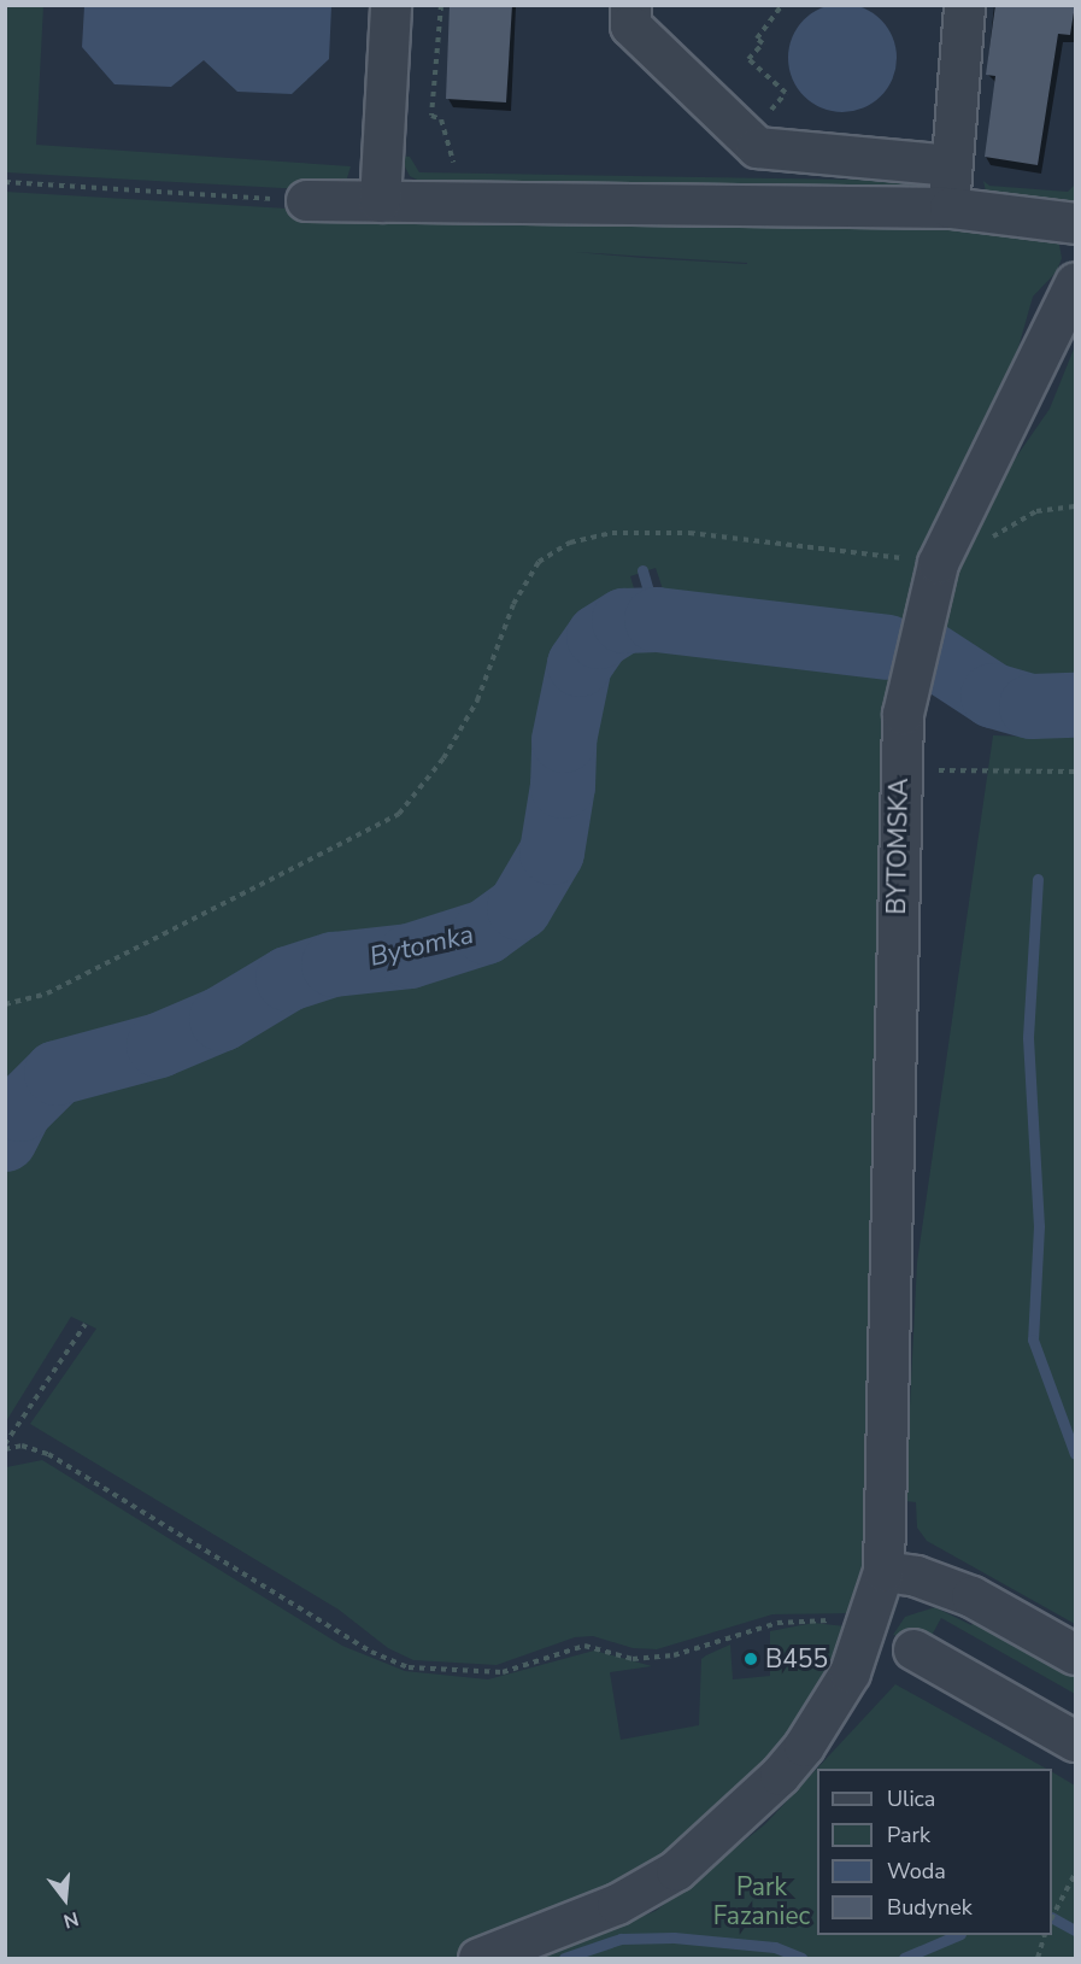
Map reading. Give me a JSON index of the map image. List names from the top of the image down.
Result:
{
  "streets": {
    "street": ["BYTOMSKA"]
  },
  "water": ["Bytomka"],
  "parks": ["Park Fazaniec"],
  "places": ["B455"],
  "legend": [
    "Ulica",
    "Park",
    "Woda",
    "Budynek"
  ],
  "north": "bottom"
}
